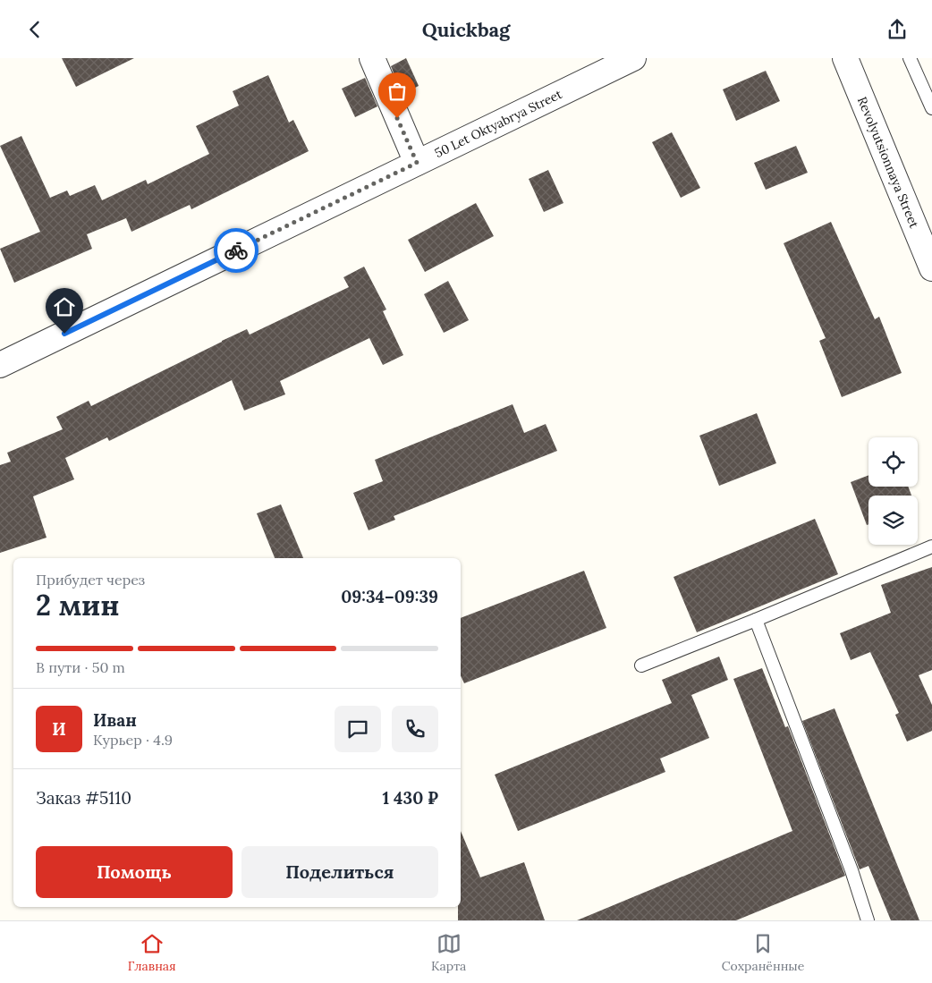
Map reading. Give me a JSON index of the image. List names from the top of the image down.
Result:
{
  "streets": {
    "street": ["50 Let Oktyabrya Street", "Revolyutsionnaya Street"]
  },
  "page": {
    "header": "Quickbag",
    "heading": ["2 мин", "Прибудет через", "09:34–09:39"],
    "panel": [
      "Иван",
      "Курьер · 4.9",
      "Заказ #5110",
      "1 430 ₽"
    ],
    "bar": "В пути · 50 m",
    "round": "И",
    "buttons": ["Помощь", "Поделиться"],
    "tabs": ["Главная", "Карта", "Сохранённые"]
  }
}
